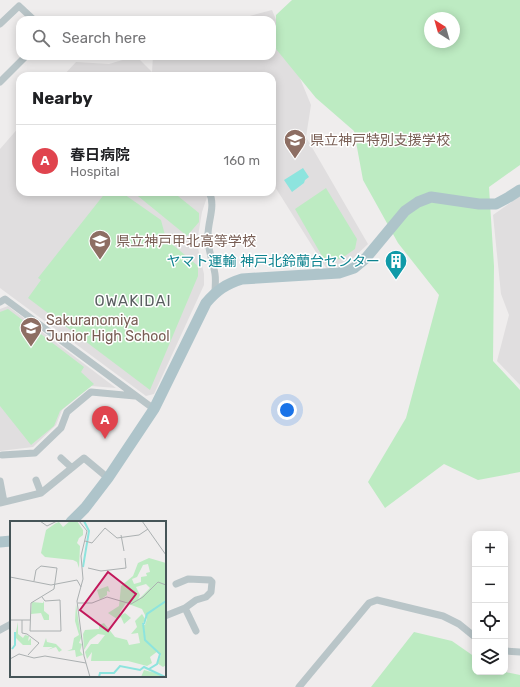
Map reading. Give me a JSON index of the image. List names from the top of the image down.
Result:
{
  "districts": ["OWAKIDAI"],
  "places": {
    "school or university": ["県立神戸特別支援学校", "県立神戸甲北高等学校", "Sakuranomiya Junior High School"],
    "building": ["ヤマト運輸 神戸北鈴蘭台センター"]
  },
  "north": "top left",
  "page": {
    "search": "Search here",
    "heading": "Nearby",
    "list": [
      {
        "mark": "A",
        "name": "春日病院",
        "note": "Hospital",
        "value": "160 m"
      }
    ],
    "pins": "A",
    "map_buttons": ["+", "−"]
  }
}
